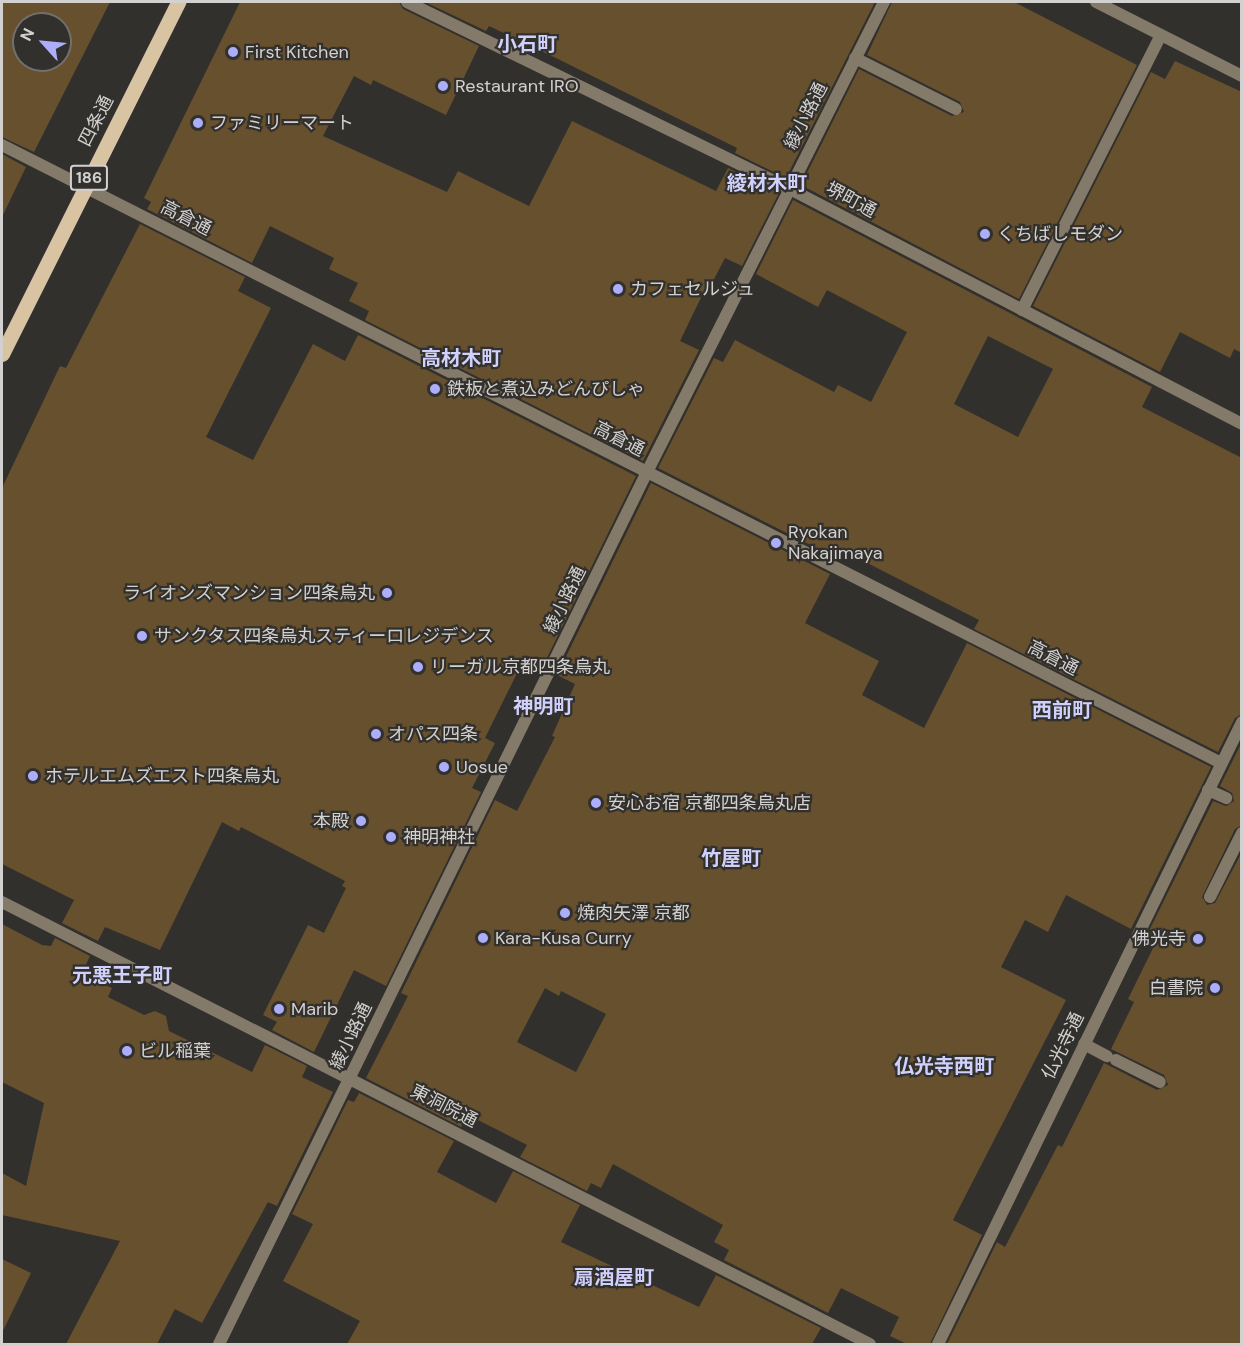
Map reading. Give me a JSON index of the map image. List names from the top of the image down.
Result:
{
  "streets": {
    "main road": ["四条通", "186"],
    "street": [
      "綾小路通",
      "堺町通",
      "高倉通",
      "仏光寺通",
      "東洞院通"
    ]
  },
  "crossings": [
    ["綾小路通", "堺町通"],
    ["綾小路通", "高倉通"],
    ["綾小路通", "東洞院通"],
    ["四条通", "高倉通"],
    ["高倉通", "仏光寺通"]
  ],
  "districts": [
    "小石町",
    "綾材木町",
    "高材木町",
    "神明町",
    "西前町",
    "竹屋町",
    "元悪王子町",
    "仏光寺西町",
    "扇酒屋町"
  ],
  "places": [
    "First Kitchen",
    "Restaurant IRO",
    "ファミリーマート",
    "くちばしモダン",
    "カフェセルジュ",
    "鉄板と煮込みどんぴしゃ",
    "Ryokan Nakajimaya",
    "ライオンズマンション四条烏丸",
    "サンクタス四条烏丸スティーロレジデンス",
    "リーガル京都四条烏丸",
    "オパス四条",
    "Uosue",
    "ホテルエムズエスト四条烏丸",
    "安心お宿 京都四条烏丸店",
    "本殿",
    "神明神社",
    "焼肉矢澤 京都",
    "Kara-Kusa Curry",
    "佛光寺",
    "白書院",
    "Marib",
    "ビル稲葉"
  ],
  "north": "top left"
}
